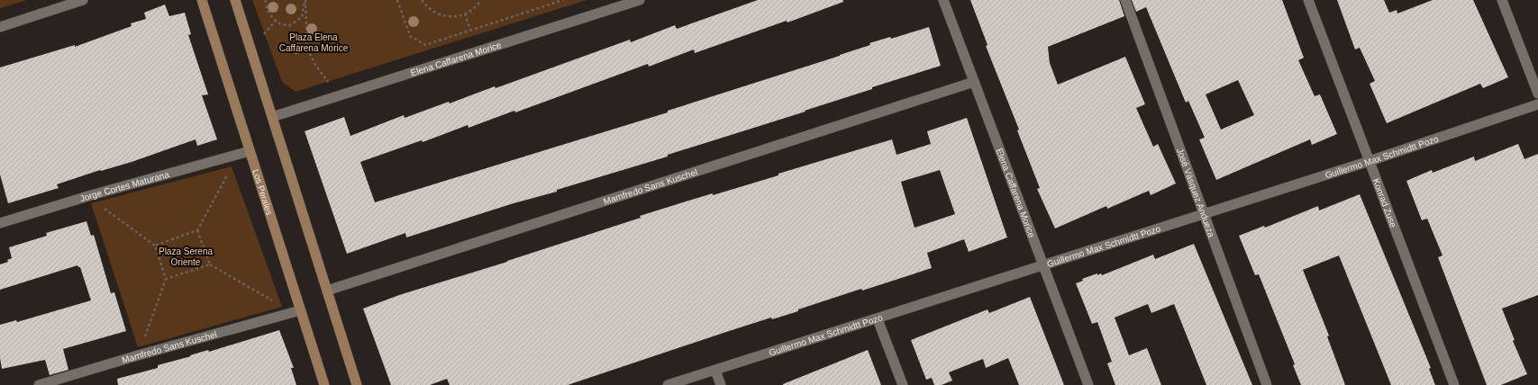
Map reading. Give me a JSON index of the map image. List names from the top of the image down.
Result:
{
  "streets": {
    "main road": ["Los Perales"],
    "street": [
      "Elena Caffarena Morice",
      "Guillermo Max Schmidtt Pozo",
      "Jorge Cortes Maturana",
      "Mamfredo Sans Kuschel",
      "José Vásquez Andueza",
      "Konrad Zuse"
    ]
  },
  "crossings": [
    ["Elena Caffarena Morice", "Guillermo Max Schmidtt Pozo"],
    ["Elena Caffarena Morice", "Mamfredo Sans Kuschel"],
    ["Guillermo Max Schmidtt Pozo", "José Vásquez Andueza"],
    ["Guillermo Max Schmidtt Pozo", "Konrad Zuse"],
    ["Jorge Cortes Maturana", "Los Perales"],
    ["Mamfredo Sans Kuschel", "Los Perales"]
  ],
  "parks": ["Plaza Elena Caffarena Morice", "Plaza Serena Oriente"]
}
